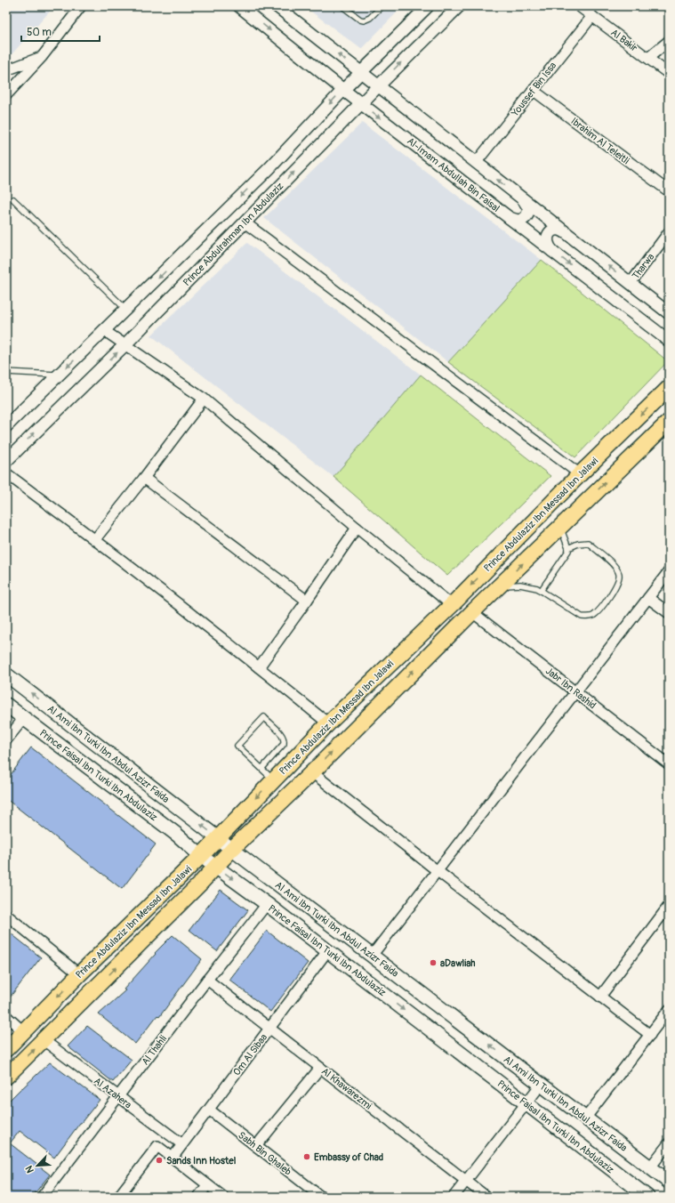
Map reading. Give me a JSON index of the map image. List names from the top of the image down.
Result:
{
  "streets": {
    "main road": ["Prince Abdulaziz Ibn Messad Ibn Jalawi", "Al Ami Ibn Turki Ibn Abdul Azizr Faida", "Prince Faisal Ibn Turki Ibn Abdulaziz"],
    "street": [
      "Al Bakir",
      "Youssef Bin Issa",
      "Ibrahim Al Teleitli",
      "Al-Imam Abdullah Bin Faisal",
      "Prince Abdulrahman Ibn Abdulaziz",
      "Tharwa",
      "Jabr Ibn Rashid",
      "Al Thahli",
      "Om Al Sibaa",
      "Al Khawarezmi",
      "Al Azahera",
      "Sabh Bin Ghaleb"
    ]
  },
  "crossings": [
    ["Al Bakir", "Youssef Bin Issa"],
    ["Youssef Bin Issa", "Ibrahim Al Teleitli"],
    ["Al-Imam Abdullah Bin Faisal", "Prince Abdulrahman Ibn Abdulaziz"],
    ["Prince Abdulaziz Ibn Messad Ibn Jalawi", "Jabr Ibn Rashid"],
    ["Prince Abdulaziz Ibn Messad Ibn Jalawi", "Al Ami Ibn Turki Ibn Abdul Azizr Faida"],
    ["Prince Abdulaziz Ibn Messad Ibn Jalawi", "Prince Faisal Ibn Turki Ibn Abdulaziz"],
    ["Prince Abdulaziz Ibn Messad Ibn Jalawi", "Al Azahera"],
    ["Prince Faisal Ibn Turki Ibn Abdulaziz", "Al Thahli"],
    ["Prince Faisal Ibn Turki Ibn Abdulaziz", "Om Al Sibaa"],
    ["Al Thahli", "Al Khawarezmi"],
    ["Al Thahli", "Al Azahera"],
    ["Om Al Sibaa", "Al Khawarezmi"],
    ["Om Al Sibaa", "Al Azahera"],
    ["Om Al Sibaa", "Sabh Bin Ghaleb"]
  ],
  "one_way": ["Al Ami Ibn Turki Ibn Abdul Azizr Faida", "Prince Faisal Ibn Turki Ibn Abdulaziz"],
  "places": ["aDawliah", "Embassy of Chad", "Sands Inn Hostel"],
  "scale_bar": "50 m",
  "north": "bottom left"
}
